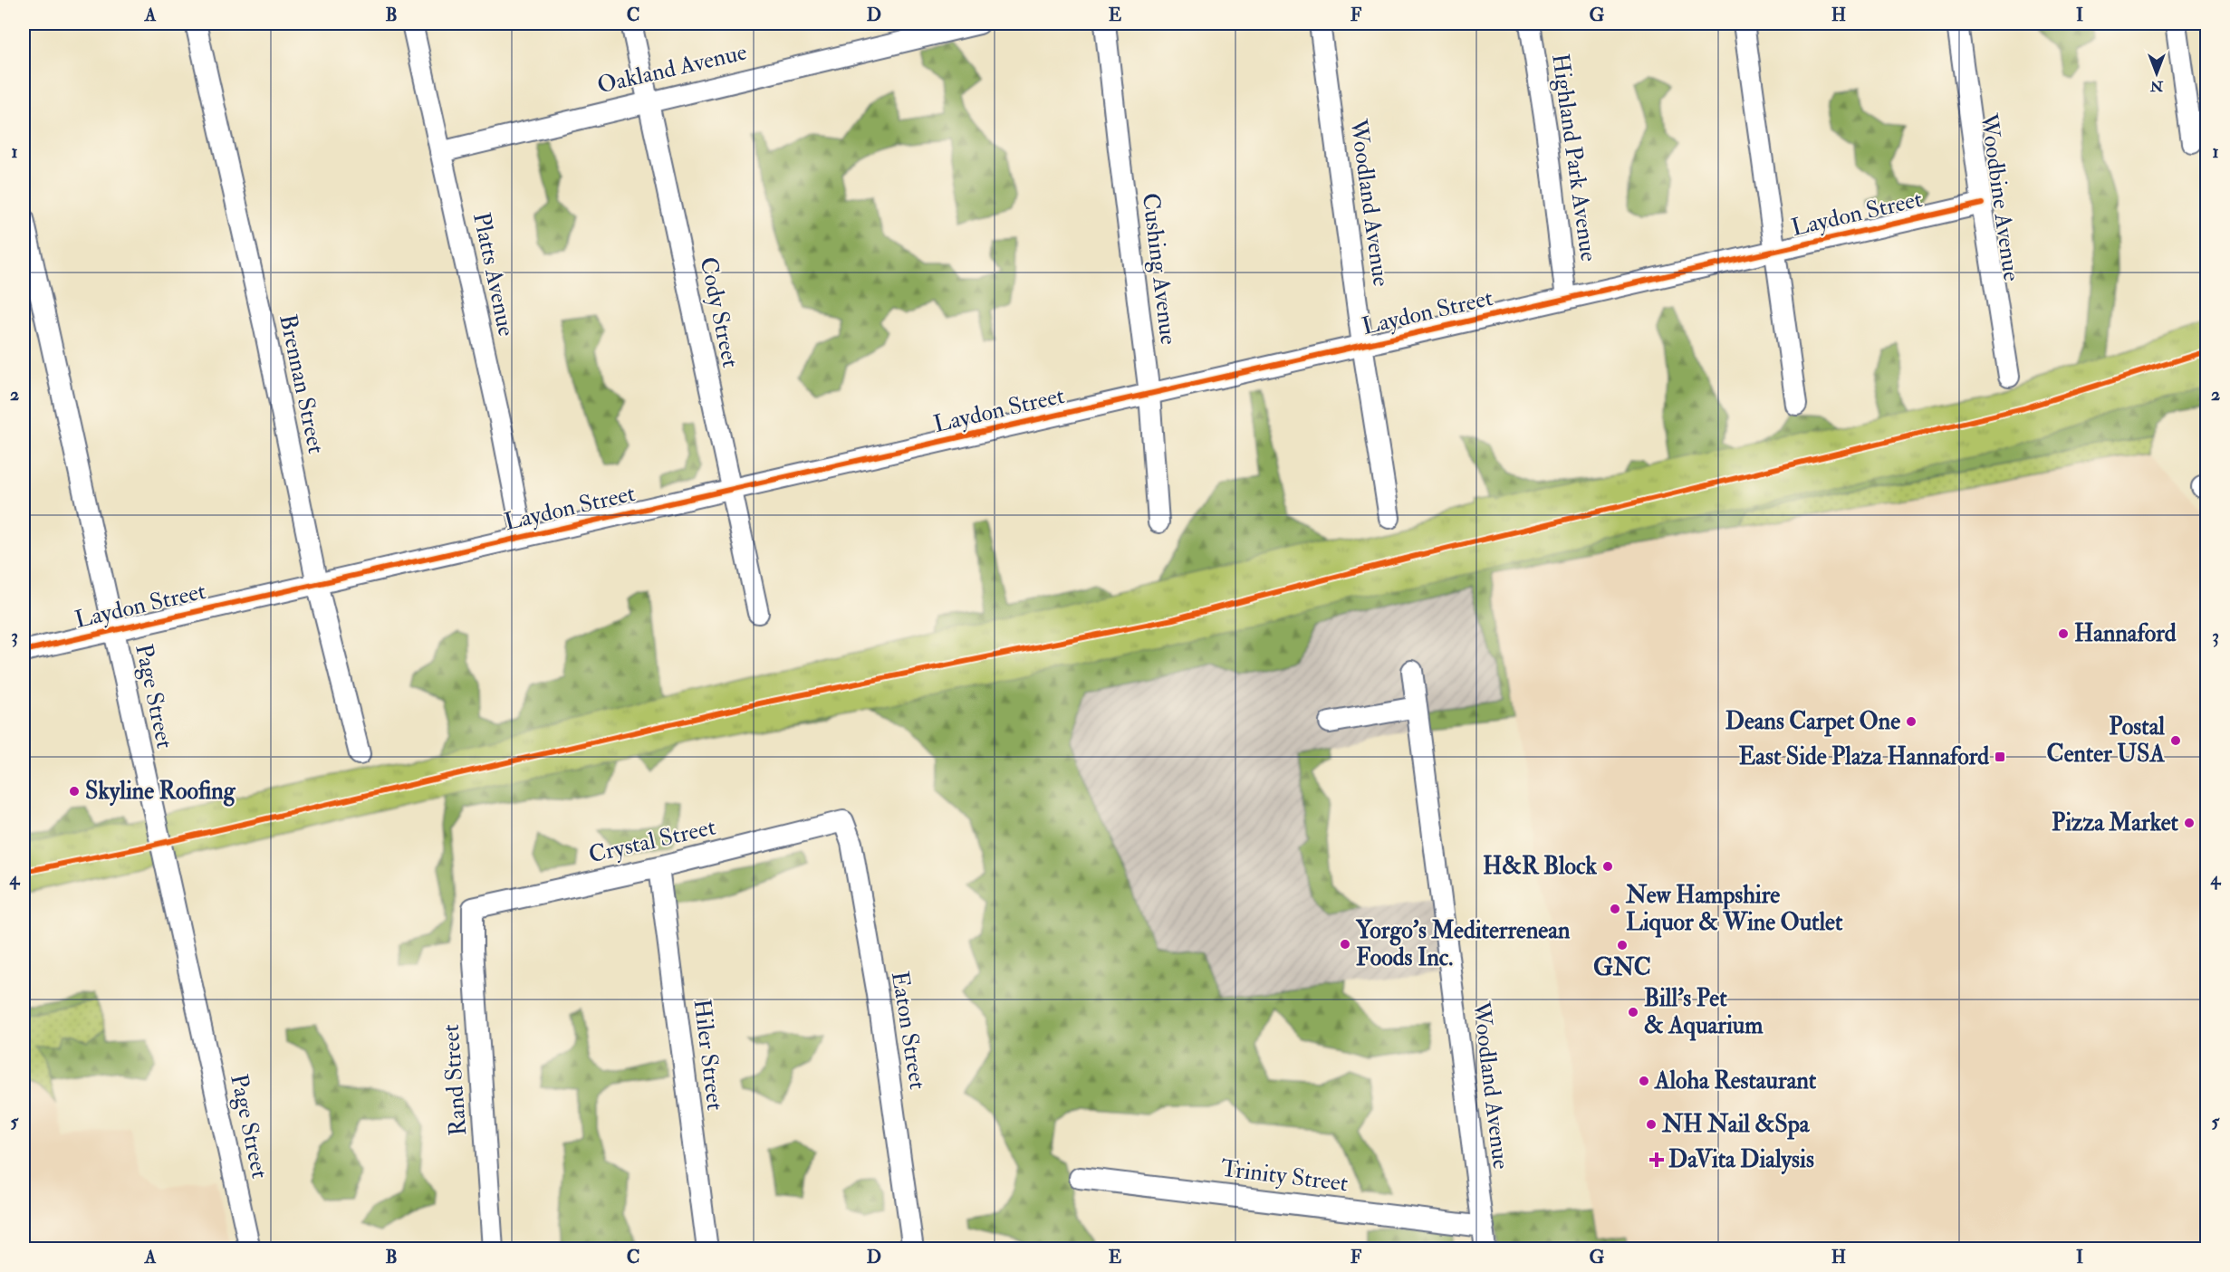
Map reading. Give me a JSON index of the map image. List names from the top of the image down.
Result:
{
  "streets": {
    "street": [
      "Oakland Avenue",
      "Highland Park Avenue",
      "Woodbine Avenue",
      "Woodland Avenue",
      "Laydon Street",
      "Cushing Avenue",
      "Platts Avenue",
      "Cody Street",
      "Brennan Street",
      "Page Street",
      "Crystal Street",
      "Eaton Street",
      "Hiler Street",
      "Rand Street",
      "Trinity Street"
    ]
  },
  "crossings": [
    ["Oakland Avenue", "Platts Avenue"],
    ["Oakland Avenue", "Cody Street"],
    ["Highland Park Avenue", "Laydon Street"],
    ["Woodbine Avenue", "Laydon Street"],
    ["Woodland Avenue", "Laydon Street"],
    ["Woodland Avenue", "Trinity Street"],
    ["Laydon Street", "Cushing Avenue"],
    ["Laydon Street", "Platts Avenue"],
    ["Laydon Street", "Cody Street"],
    ["Laydon Street", "Brennan Street"],
    ["Laydon Street", "Page Street"],
    ["Crystal Street", "Eaton Street"],
    ["Crystal Street", "Hiler Street"],
    ["Crystal Street", "Rand Street"]
  ],
  "places": {
    "other": [
      "Hannaford",
      "Deans Carpet One",
      "Postal Center USA",
      "Skyline Roofing",
      "Pizza Market",
      "H&R Block",
      "New Hampshire Liquor & Wine Outlet",
      "Yorgo's Mediterrenean Foods Inc.",
      "GNC",
      "Bill's Pet & Aquarium",
      "Aloha Restaurant",
      "NH Nail &Spa"
    ],
    "transit": ["East Side Plaza Hannaford"],
    "health": ["DaVita Dialysis"]
  },
  "north": "bottom",
  "grid": {
    "columns": [
      "A",
      "B",
      "C",
      "D",
      "E",
      "F",
      "G",
      "H",
      "I"
    ],
    "rows": [
      "1",
      "2",
      "3",
      "4",
      "5"
    ]
  }
}
